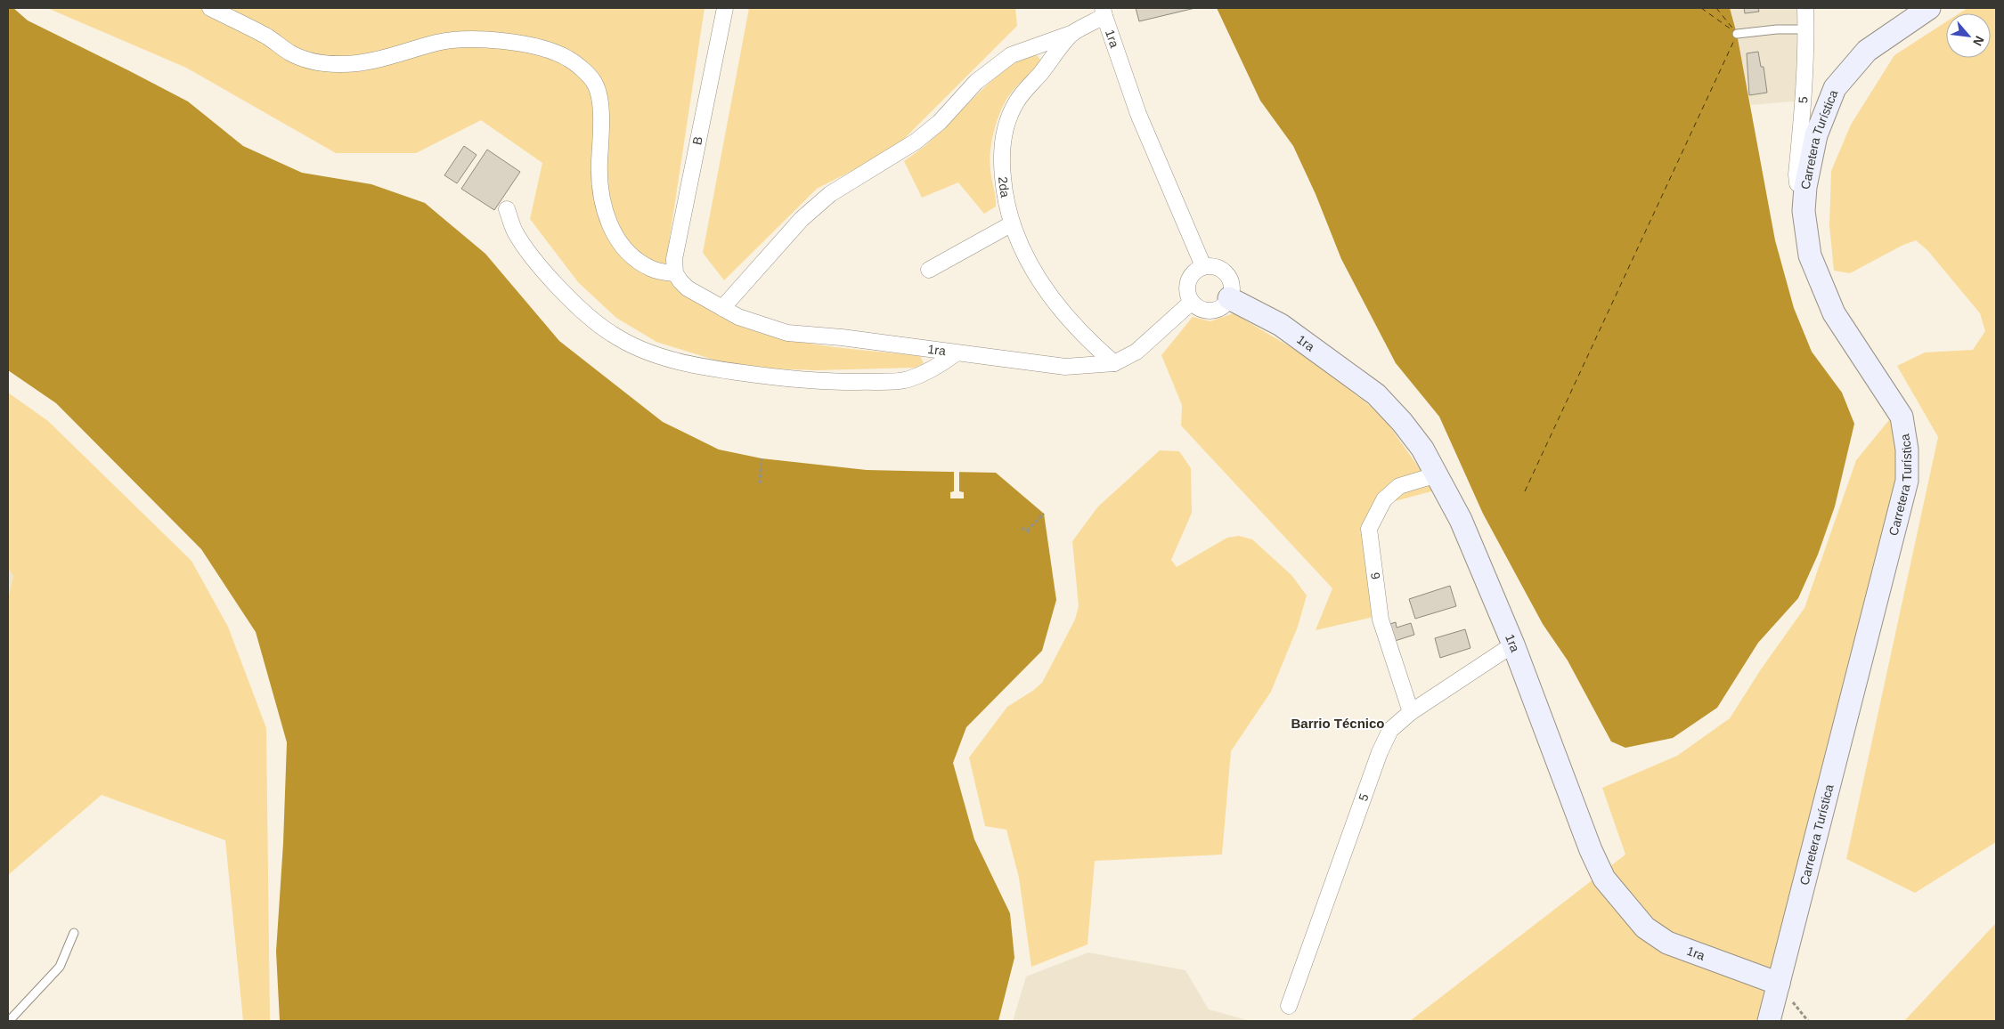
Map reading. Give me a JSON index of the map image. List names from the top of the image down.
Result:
{
  "streets": {
    "main road": ["1ra", "Carretera Turística"],
    "street": [
      "5",
      "B",
      "2da",
      "6"
    ]
  },
  "crossings": [
    ["1ra", "5"],
    ["1ra", "B"],
    ["1ra", "Carretera Turística"],
    ["1ra", "2da"],
    ["1ra", "6"],
    ["5", "Carretera Turística"],
    ["5", "6"]
  ],
  "districts": ["Barrio Técnico"],
  "north": "bottom right"
}
